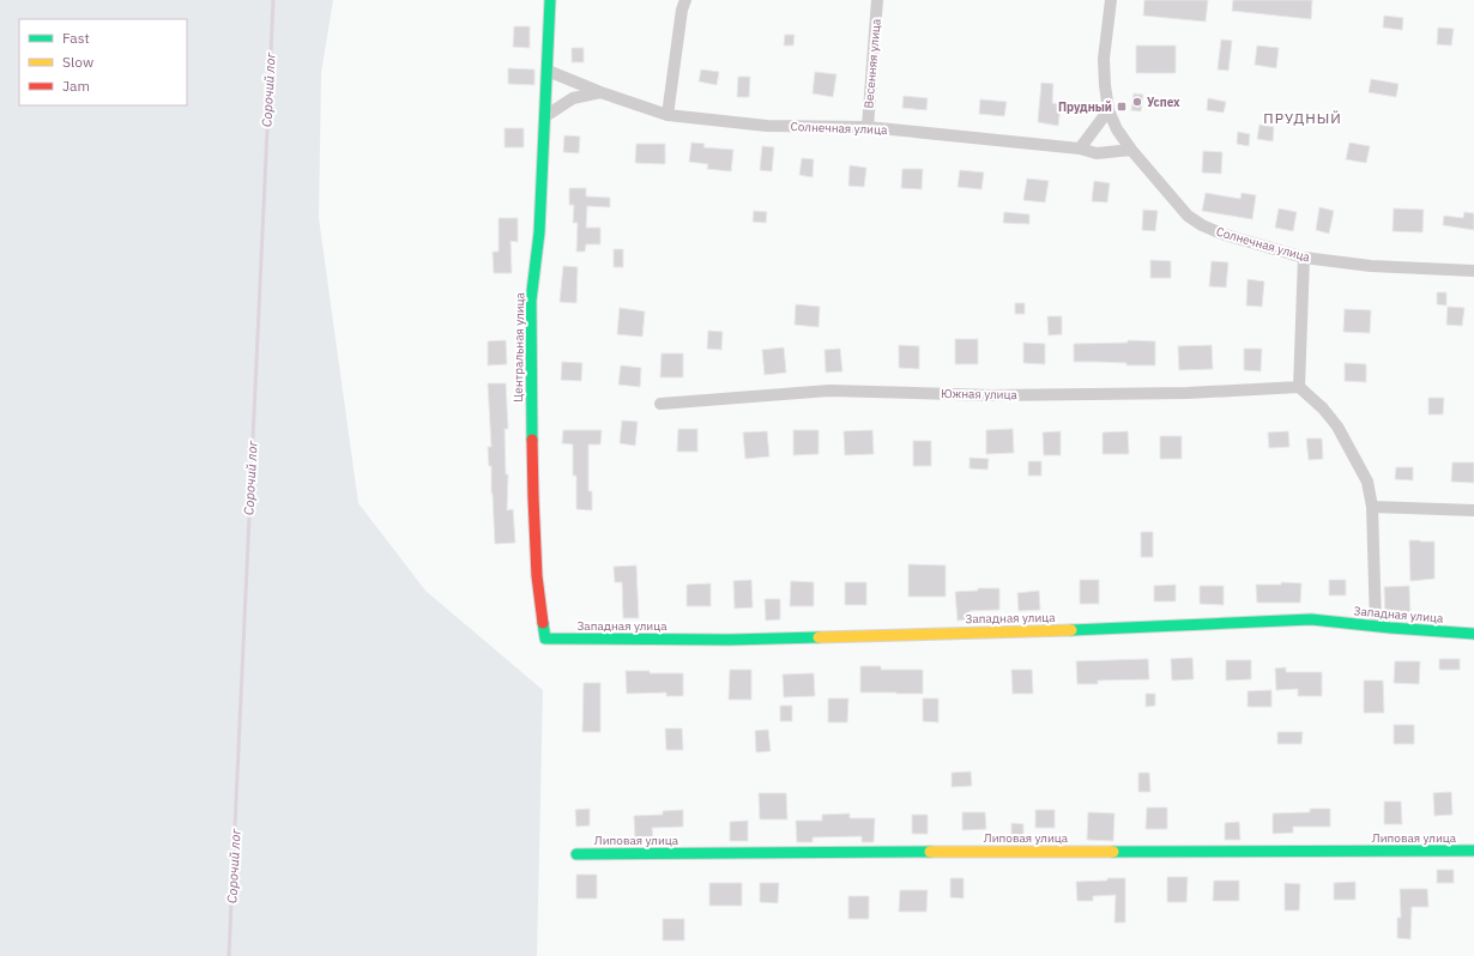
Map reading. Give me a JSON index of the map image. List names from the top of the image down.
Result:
{
  "streets": {
    "street": [
      "Весенняя улица",
      "Солнечная улица",
      "Центральная улица",
      "Южная улица",
      "Западная улица",
      "Липовая улица"
    ]
  },
  "crossings": [
    ["Весенняя улица", "Солнечная улица"],
    ["Солнечная улица", "Центральная улица"],
    ["Центральная улица", "Западная улица"]
  ],
  "districts": ["ПРУДНЫЙ"],
  "water": ["Сорочий лог"],
  "places": {
    "other": ["Успех"],
    "transit": ["Прудный"]
  },
  "legend": ["Fast", "Slow", "Jam"]
}
